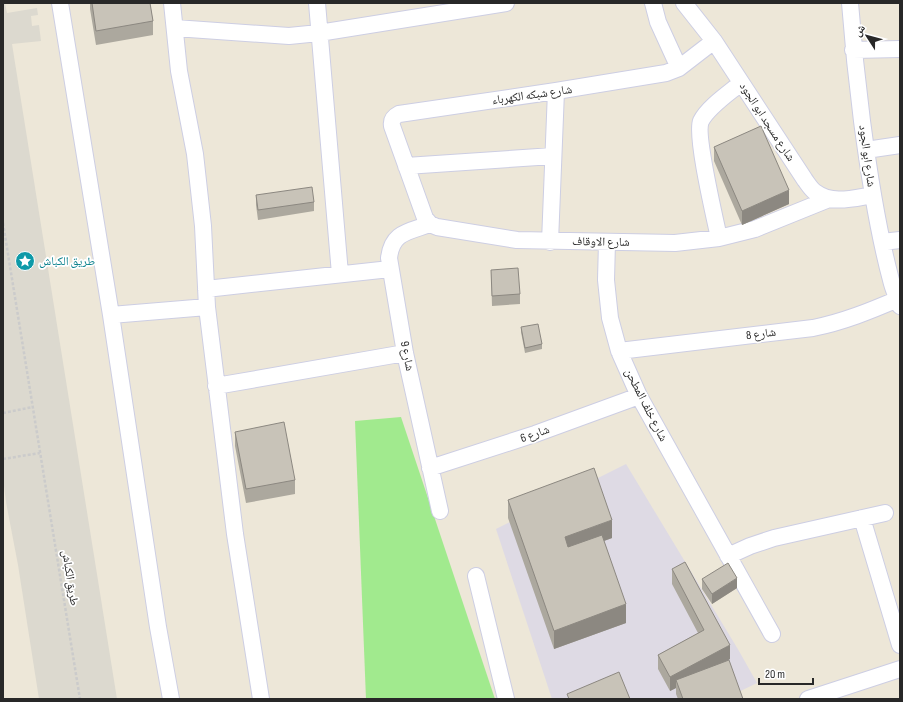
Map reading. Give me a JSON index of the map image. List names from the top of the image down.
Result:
{
  "streets": {
    "street": [
      "شارع شبكه الكهرباء",
      "شارع مسجد ابو الجود",
      "شارع ابو الجود",
      "شارع الاوقاف",
      "شارع 8",
      "شارع 9",
      "شارع خلف المطحن",
      "شارع 6"
    ],
    "path": ["طريق الكباش"]
  },
  "crossings": [
    ["شارع شبكه الكهرباء", "شارع مسجد ابو الجود"],
    ["شارع مسجد ابو الجود", "شارع الاوقاف"],
    ["شارع ابو الجود", "شارع 8"],
    ["شارع الاوقاف", "شارع 9"],
    ["شارع الاوقاف", "شارع خلف المطحن"],
    ["شارع 8", "شارع خلف المطحن"],
    ["شارع 9", "شارع 6"],
    ["شارع خلف المطحن", "شارع 6"]
  ],
  "places": {
    "place": ["طريق الكباش"]
  },
  "scale_bar": "20 m",
  "north": "top left"
}
